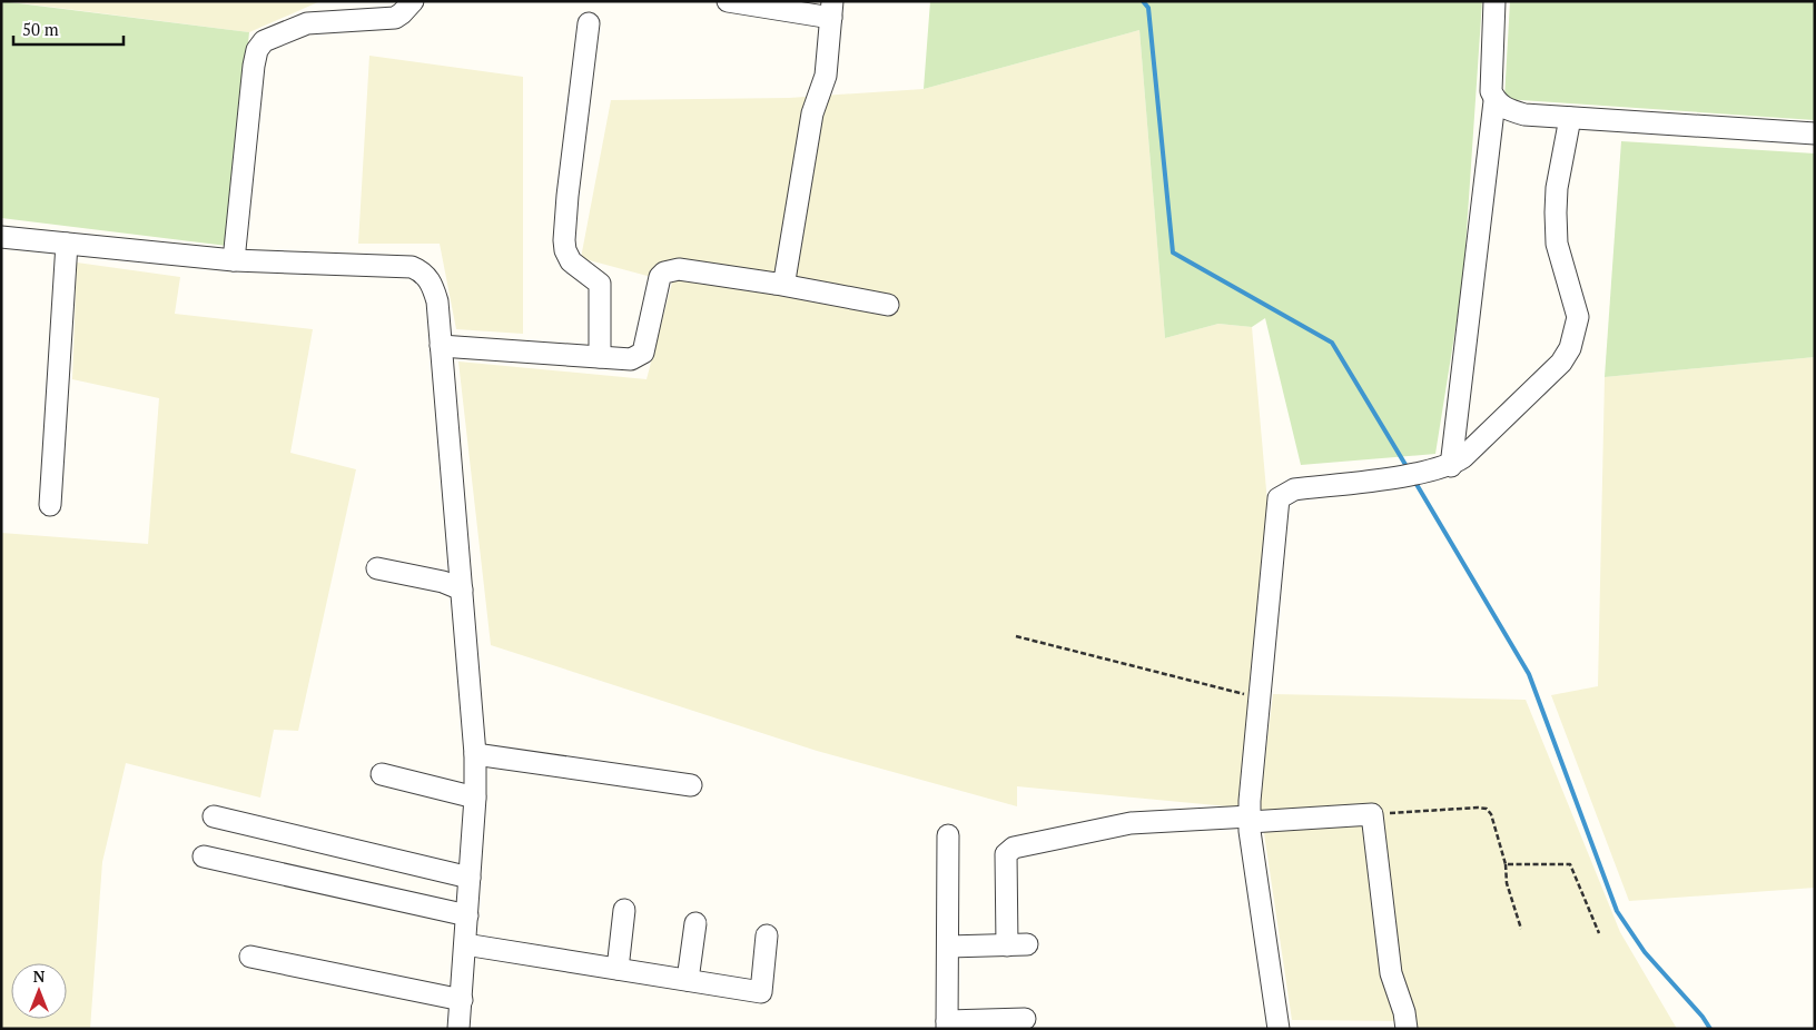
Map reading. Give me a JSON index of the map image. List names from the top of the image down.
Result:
{
  "scale_bar": "50 m",
  "north": "top"
}
